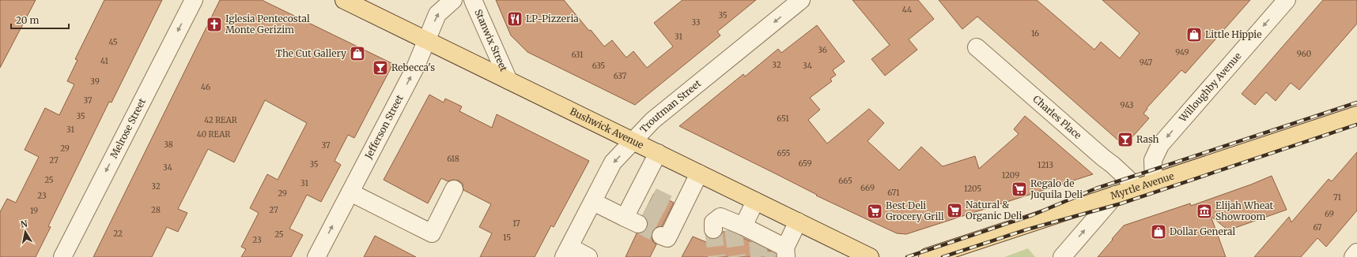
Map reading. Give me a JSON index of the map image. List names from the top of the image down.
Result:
{
  "streets": {
    "main road": ["Bushwick Avenue", "Myrtle Avenue"],
    "street": [
      "Stanwix Street",
      "Willoughby Avenue",
      "Troutman Street",
      "Charles Place",
      "Jefferson Street",
      "Melrose Street"
    ]
  },
  "crossings": [
    ["Stanwix Street", "Bushwick Avenue"],
    ["Willoughby Avenue", "Myrtle Avenue"],
    ["Troutman Street", "Bushwick Avenue"],
    ["Charles Place", "Myrtle Avenue"],
    ["Jefferson Street", "Bushwick Avenue"]
  ],
  "one_way": [
    "Willoughby Avenue",
    "Troutman Street",
    "Jefferson Street",
    "Melrose Street"
  ],
  "places": {
    "restaurant": ["LP-Pizzeria"],
    "church": ["Iglesia Pentecostal Monte Gerizim"],
    "shop": ["Little Hippie", "The Cut Gallery", "Dollar General"],
    "bar": ["Rebecca's", "Rash"],
    "supermarket": ["Regalo de Juquila Deli", "Natural & Organic Deli", "Best Deli Grocery Grill"],
    "museum": ["Elijah Wheat Showroom"]
  },
  "house_numbers": [
    "44",
    "35",
    "33",
    "16",
    "31",
    "45",
    "36",
    "949",
    "960",
    "631",
    "41",
    "947",
    "32",
    "635",
    "34",
    "637",
    "39",
    "46",
    "37",
    "943",
    "35",
    "651",
    "42 REAR",
    "31",
    "40 REAR",
    "38",
    "37",
    "29",
    "655",
    "618",
    "27",
    "659",
    "35",
    "1213",
    "34",
    "1209",
    "25",
    "665",
    "31",
    "32",
    "669",
    "1205",
    "671",
    "29",
    "23",
    "71",
    "28",
    "27",
    "19",
    "69",
    "17",
    "67",
    "22",
    "25",
    "15",
    "23"
  ],
  "scale_bar": "20 m",
  "north": "top"
}
